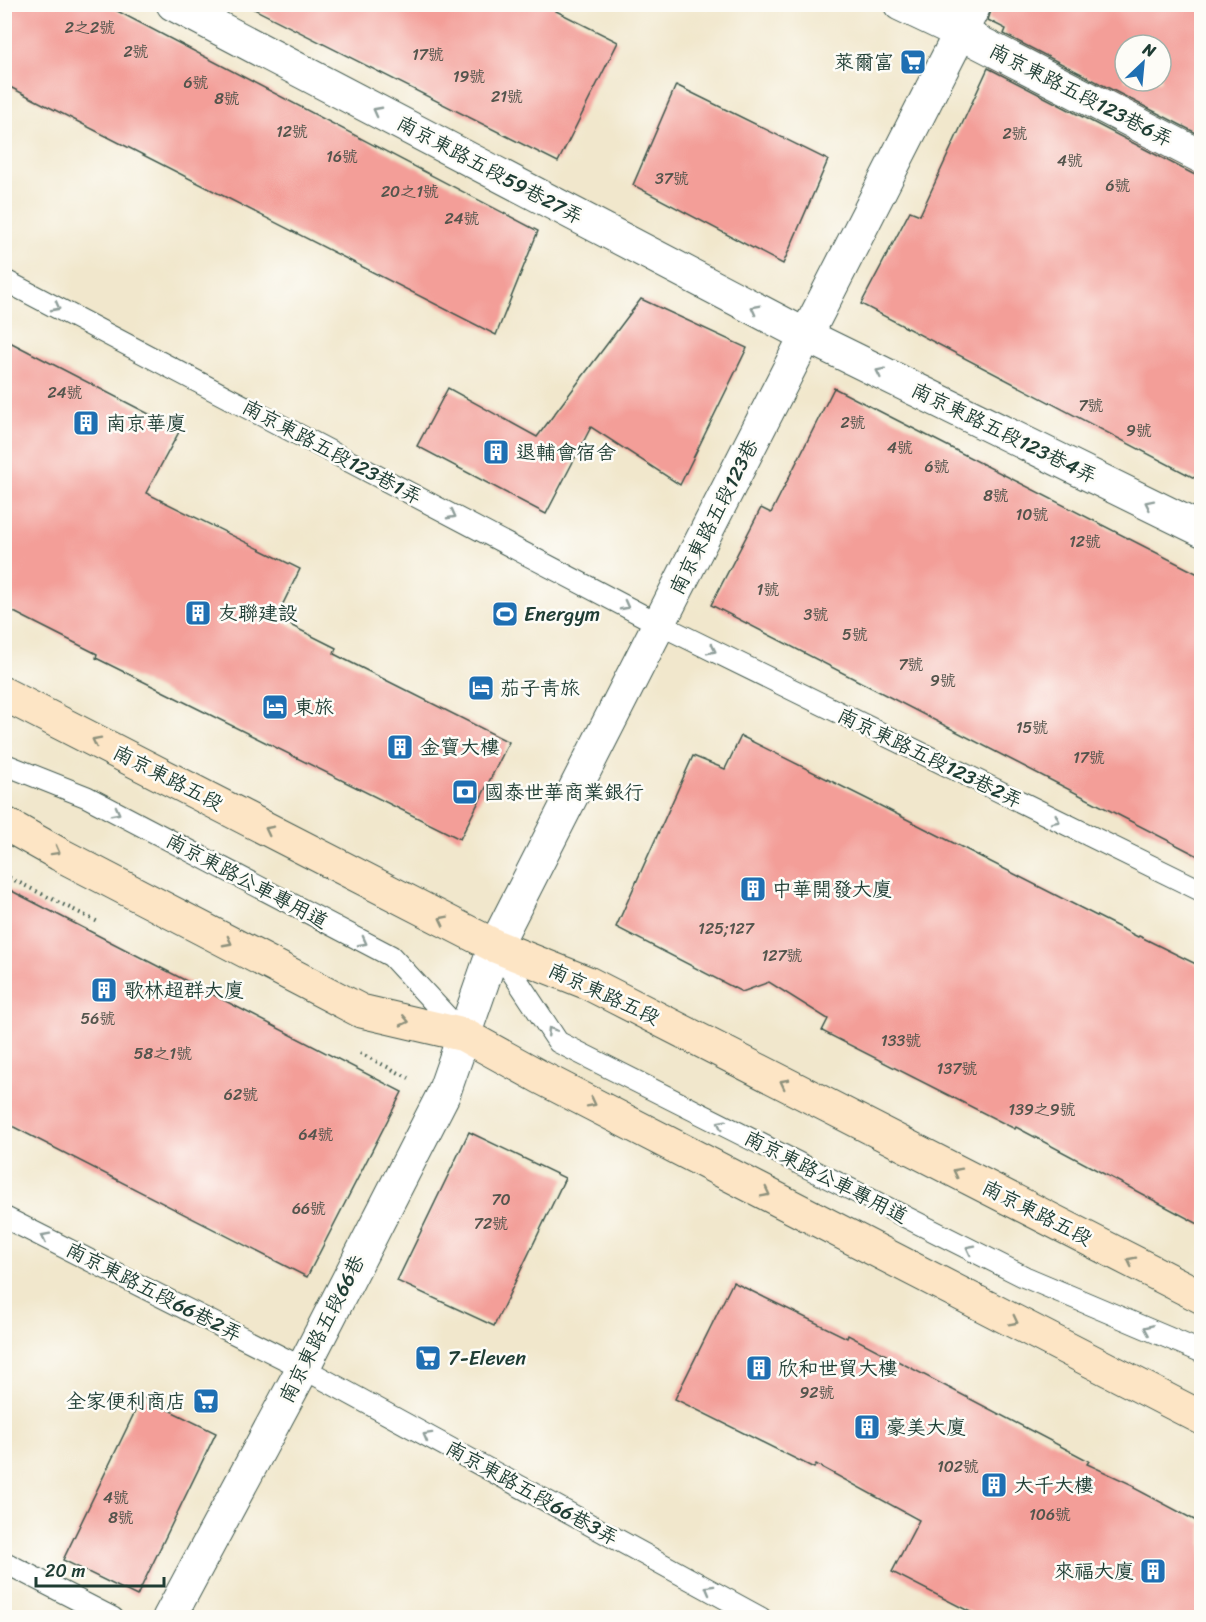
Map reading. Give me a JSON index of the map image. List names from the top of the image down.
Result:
{
  "streets": {
    "main road": ["南京東路五段"],
    "street": [
      "南京東路五段123巷6弄",
      "南京東路五段59巷27弄",
      "南京東路五段123巷4弄",
      "南京東路五段123巷",
      "南京東路五段66巷"
    ],
    "lane": [
      "南京東路五段123巷1弄",
      "南京東路五段123巷2弄",
      "南京東路公車專用道",
      "南京東路五段66巷2弄",
      "南京東路五段66巷3弄"
    ]
  },
  "crossings": [
    ["南京東路五段123巷6弄", "南京東路五段123巷"],
    ["南京東路五段59巷27弄", "南京東路五段123巷4弄"],
    ["南京東路五段59巷27弄", "南京東路五段123巷"],
    ["南京東路五段123巷4弄", "南京東路五段123巷"],
    ["南京東路五段123巷1弄", "南京東路五段123巷"],
    ["南京東路五段123巷1弄", "南京東路五段123巷2弄"],
    ["南京東路五段123巷", "南京東路五段123巷2弄"],
    ["南京東路五段123巷", "南京東路五段"],
    ["南京東路五段123巷", "南京東路公車專用道"],
    ["南京東路五段123巷", "南京東路五段66巷"],
    ["南京東路五段", "南京東路公車專用道"],
    ["南京東路公車專用道", "南京東路五段66巷"],
    ["南京東路五段66巷2弄", "南京東路五段66巷"],
    ["南京東路五段66巷2弄", "南京東路五段66巷3弄"],
    ["南京東路五段66巷", "南京東路五段66巷3弄"]
  ],
  "one_way": [
    "南京東路五段59巷27弄",
    "南京東路五段123巷4弄",
    "南京東路五段123巷1弄",
    "南京東路五段123巷2弄",
    "南京東路五段66巷2弄",
    "南京東路五段66巷3弄"
  ],
  "places": {
    "supermarket": ["萊爾富", "7-Eleven", "全家便利商店"],
    "building": [
      "南京華廈",
      "退輔會宿舍",
      "友聯建設",
      "金寶大樓",
      "中華開發大廈",
      "歌林超群大廈",
      "欣和世貿大樓",
      "豪美大廈",
      "大千大樓",
      "來福大廈"
    ],
    "sports": ["Energym"],
    "hotel": ["茄子青旅", "東旅"],
    "bank": ["國泰世華商業銀行"]
  },
  "house_numbers": [
    "2之2號",
    "2號",
    "17號",
    "19號",
    "6號",
    "21號",
    "8號",
    "12號",
    "2號",
    "16號",
    "4號",
    "37號",
    "6號",
    "20之1號",
    "24號",
    "24號",
    "7號",
    "2號",
    "9號",
    "4號",
    "6號",
    "8號",
    "10號",
    "12號",
    "1號",
    "3號",
    "5號",
    "7號",
    "9號",
    "15號",
    "17號",
    "125;127",
    "127號",
    "56號",
    "133號",
    "58之1號",
    "137號",
    "62號",
    "139之9號",
    "64號",
    "70",
    "66號",
    "72號",
    "92號",
    "102號",
    "4號",
    "106號",
    "8號"
  ],
  "scale_bar": "20 m",
  "north": "top right"
}
